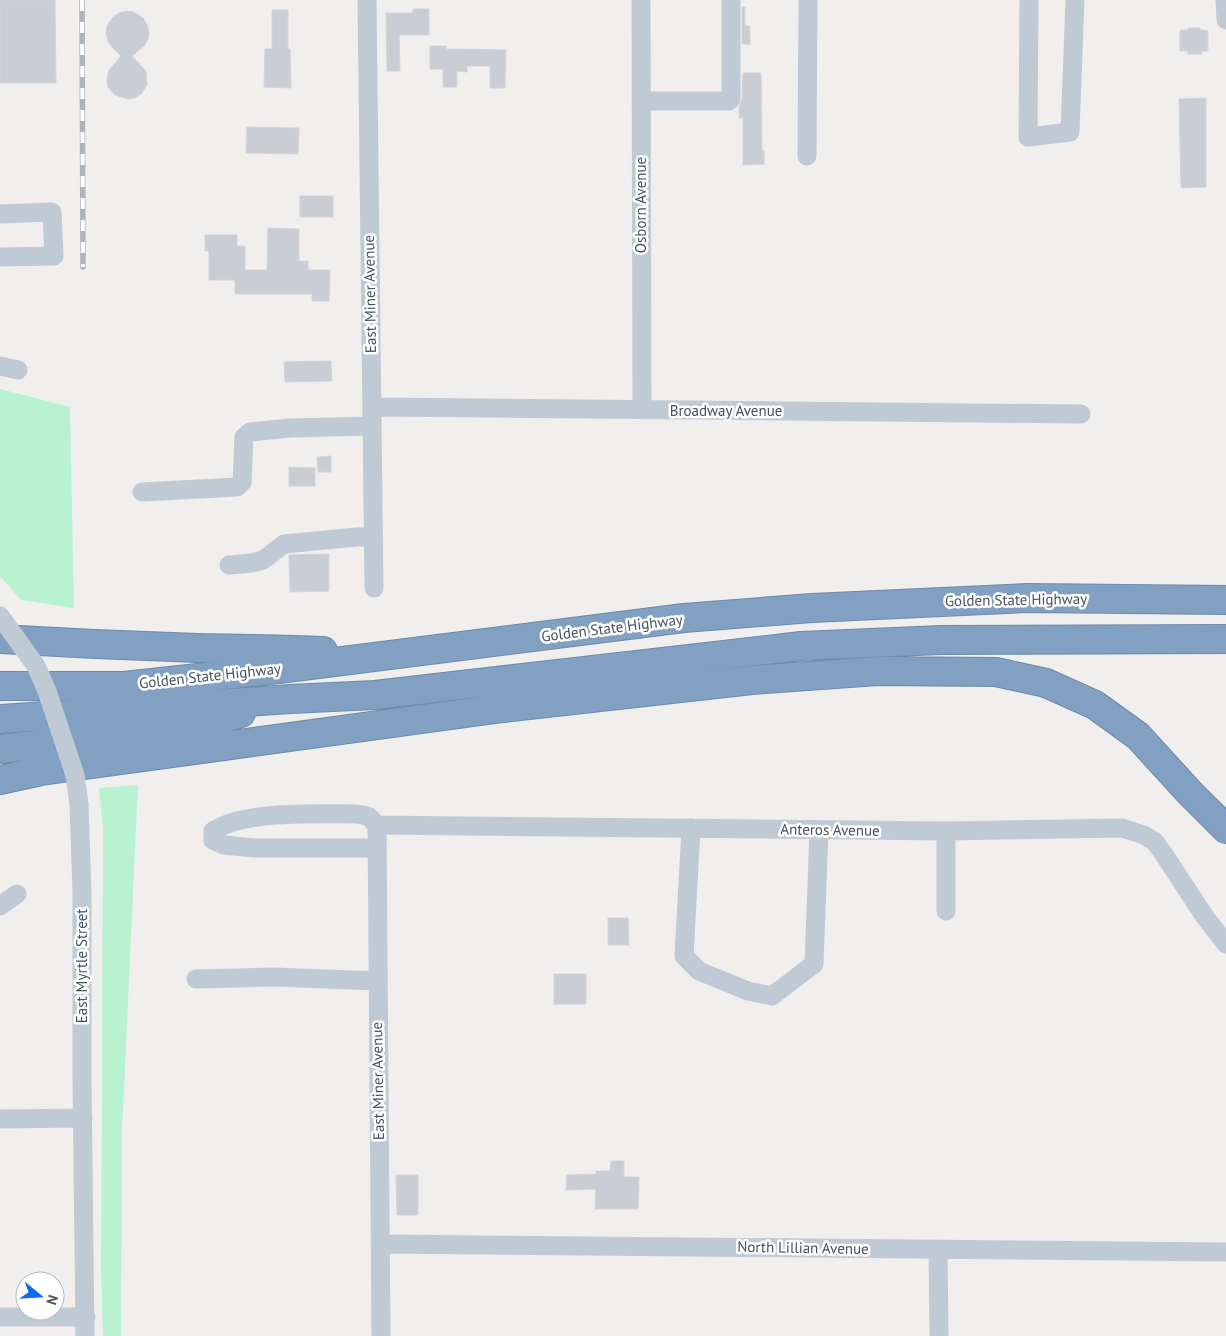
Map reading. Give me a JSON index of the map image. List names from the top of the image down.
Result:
{
  "streets": {
    "highway": ["Golden State Highway"],
    "street": [
      "Osborn Avenue",
      "East Miner Avenue",
      "Broadway Avenue",
      "Anteros Avenue",
      "East Myrtle Street",
      "North Lillian Avenue"
    ]
  },
  "crossings": [
    ["Osborn Avenue", "Broadway Avenue"],
    ["East Miner Avenue", "Broadway Avenue"],
    ["East Miner Avenue", "Anteros Avenue"],
    ["East Miner Avenue", "North Lillian Avenue"]
  ],
  "north": "right"
}
